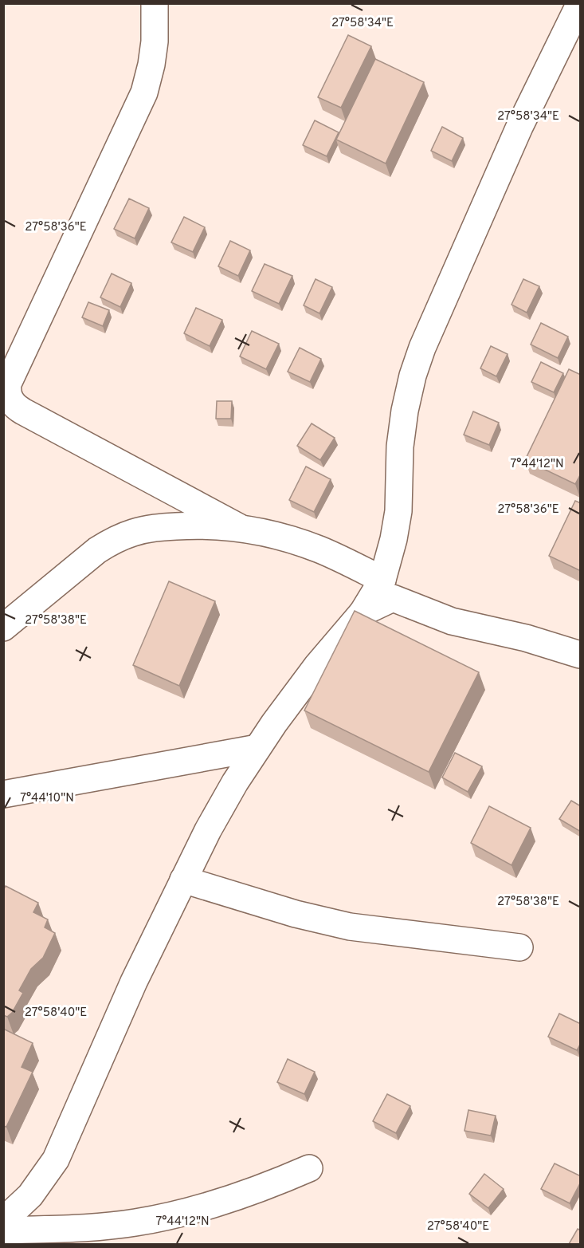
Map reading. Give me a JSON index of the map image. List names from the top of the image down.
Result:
{
  "coordinates": [
    "27°58'34\"E",
    "27°58'36\"E",
    "7°44'12\"N",
    "27°58'38\"E",
    "7°44'10\"N",
    "27°58'40\"E"
  ]
}
